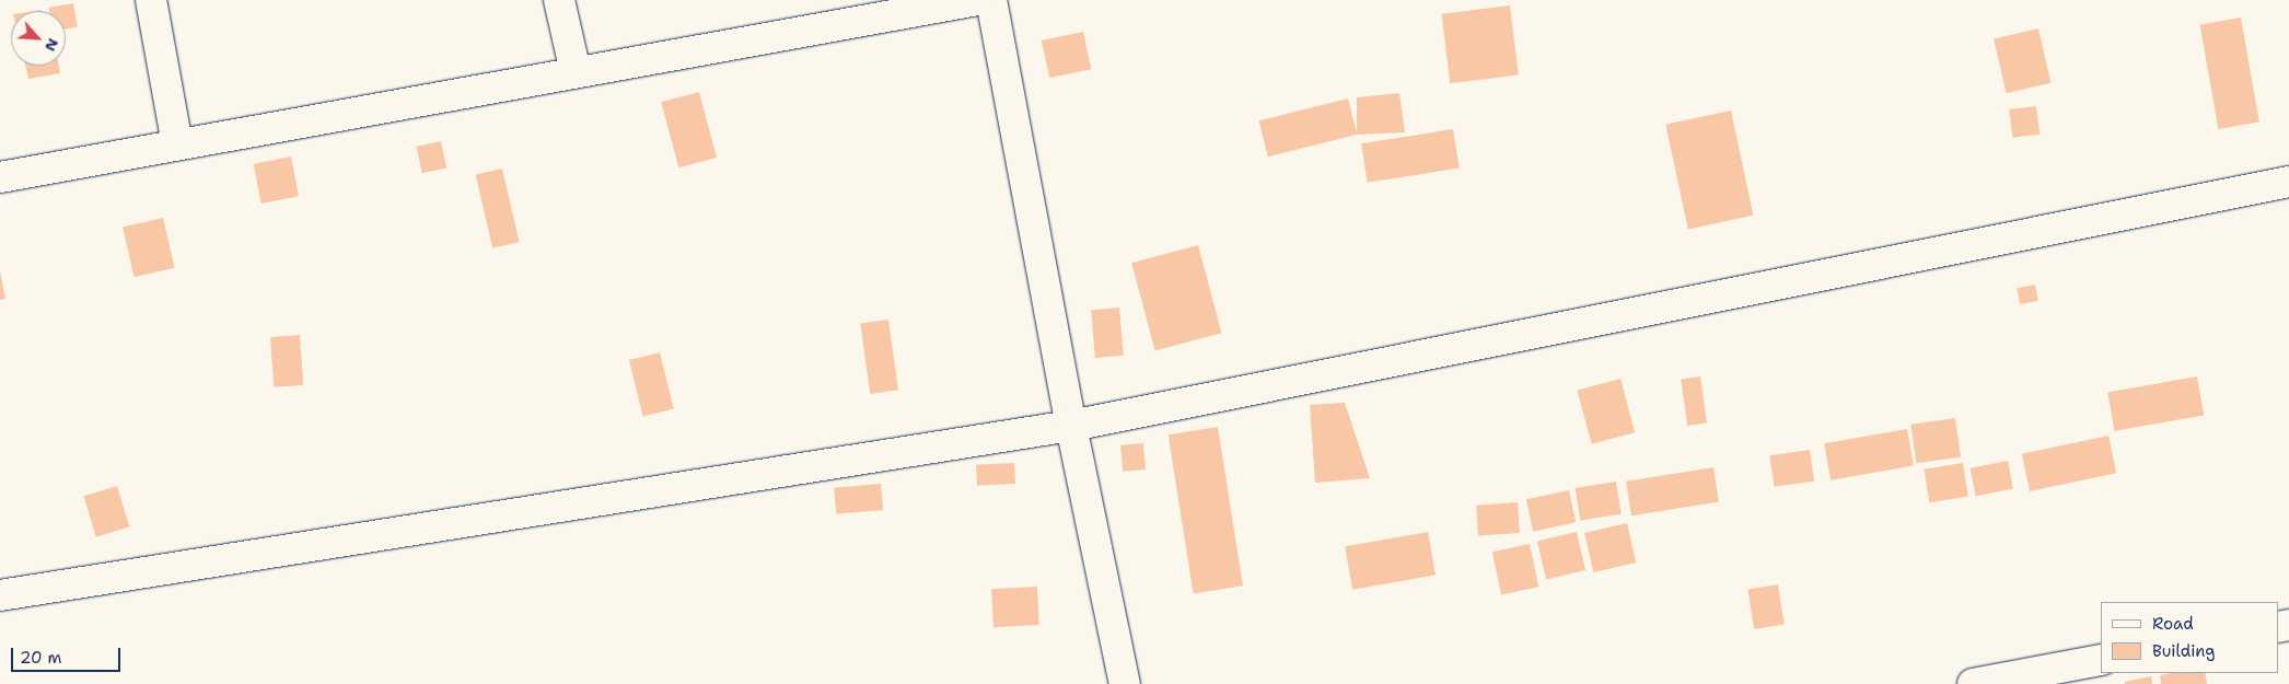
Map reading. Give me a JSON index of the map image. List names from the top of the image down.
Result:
{
  "legend": ["Road", "Building"],
  "scale_bar": "20 m",
  "north": "bottom right"
}
